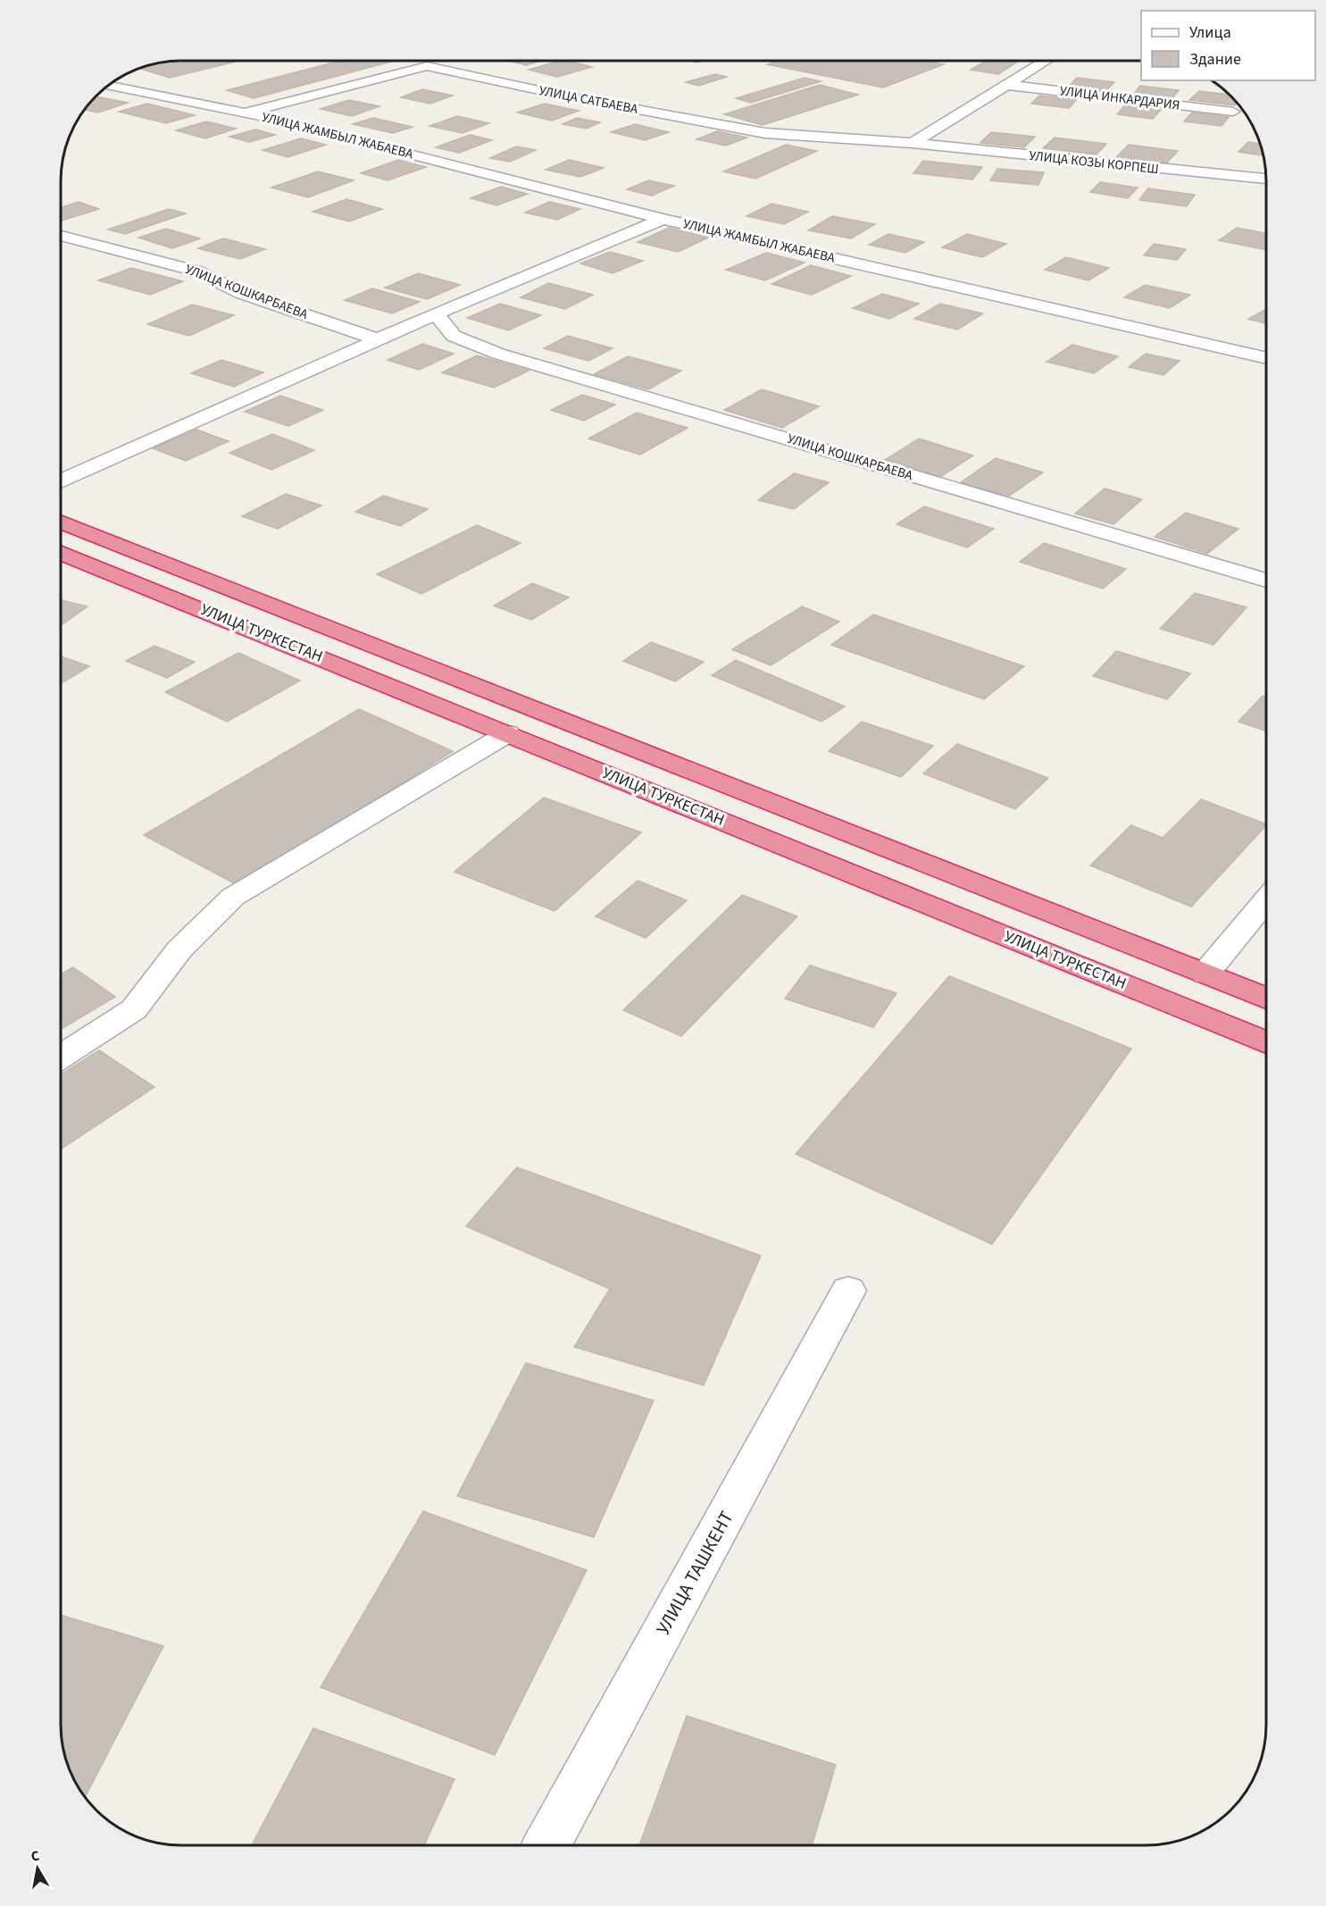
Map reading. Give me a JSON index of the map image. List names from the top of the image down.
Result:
{
  "streets": {
    "highway": ["УЛИЦА ТУРКЕСТАН"],
    "street": [
      "УЛИЦА ИНКАРДАРИЯ",
      "УЛИЦА САТБАЕВА",
      "УЛИЦА ЖАМБЫЛ ЖАБАЕВА",
      "УЛИЦА КОЗЫ КОРПЕШ",
      "УЛИЦА КОШКАРБАЕВА",
      "УЛИЦА ТАШКЕНТ"
    ]
  },
  "crossings": [
    ["УЛИЦА САТБАЕВА", "УЛИЦА ЖАМБЫЛ ЖАБАЕВА"],
    ["УЛИЦА САТБАЕВА", "УЛИЦА КОЗЫ КОРПЕШ"]
  ],
  "legend": ["Улица", "Здание"],
  "north": "top"
}
